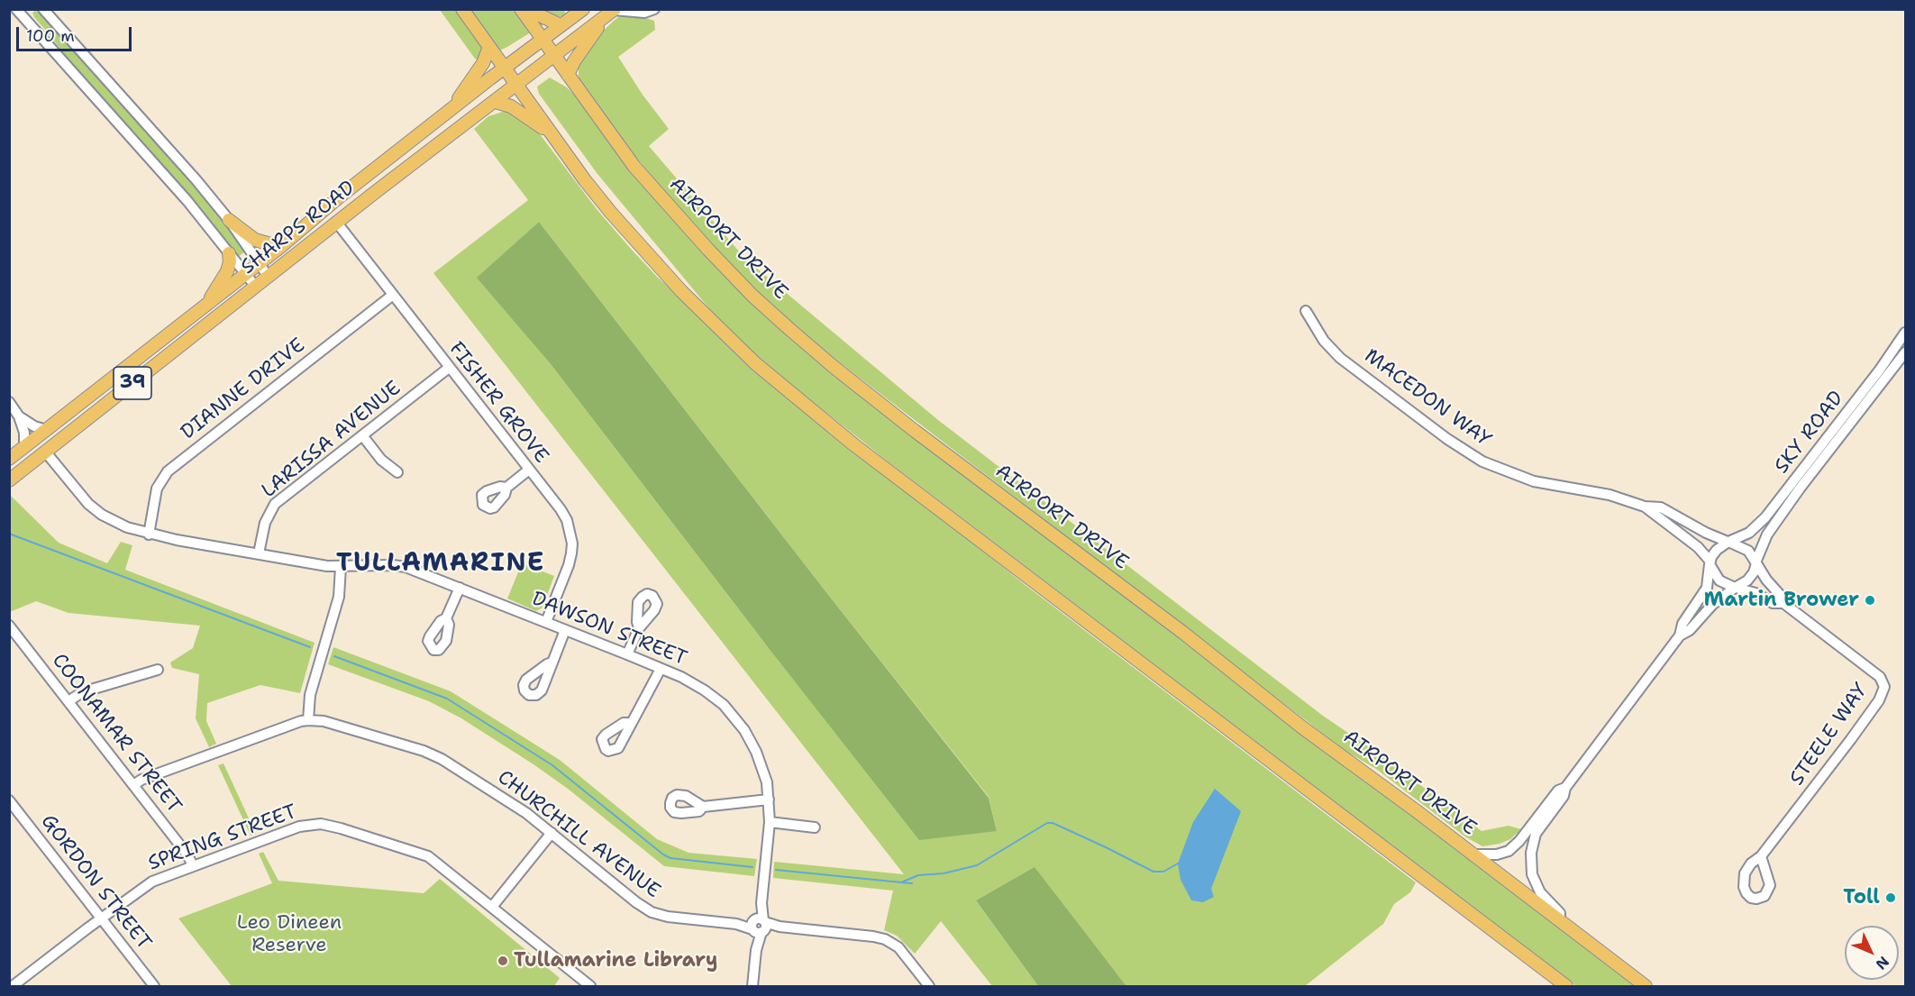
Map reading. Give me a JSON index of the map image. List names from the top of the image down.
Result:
{
  "streets": {
    "main road": ["SHARPS ROAD", "AIRPORT DRIVE", "39"],
    "street": [
      "DIANNE DRIVE",
      "MACEDON WAY",
      "FISHER GROVE",
      "SKY ROAD",
      "LARISSA AVENUE",
      "DAWSON STREET",
      "COONAMAR STREET",
      "STEELE WAY",
      "CHURCHILL AVENUE",
      "SPRING STREET",
      "GORDON STREET"
    ]
  },
  "crossings": [
    ["SHARPS ROAD", "AIRPORT DRIVE"],
    ["SHARPS ROAD", "FISHER GROVE"],
    ["SHARPS ROAD", "DAWSON STREET"],
    ["DIANNE DRIVE", "FISHER GROVE"],
    ["DIANNE DRIVE", "DAWSON STREET"],
    ["MACEDON WAY", "SKY ROAD"],
    ["MACEDON WAY", "STEELE WAY"],
    ["FISHER GROVE", "LARISSA AVENUE"],
    ["FISHER GROVE", "DAWSON STREET"],
    ["SKY ROAD", "STEELE WAY"],
    ["LARISSA AVENUE", "DAWSON STREET"],
    ["DAWSON STREET", "CHURCHILL AVENUE"],
    ["COONAMAR STREET", "CHURCHILL AVENUE"],
    ["COONAMAR STREET", "SPRING STREET"],
    ["SPRING STREET", "GORDON STREET"]
  ],
  "districts": ["TULLAMARINE"],
  "parks": ["Leo Dineen Reserve"],
  "places": ["Martin Brower", "Toll", "Tullamarine Library"],
  "scale_bar": "100 m",
  "north": "bottom right"
}
